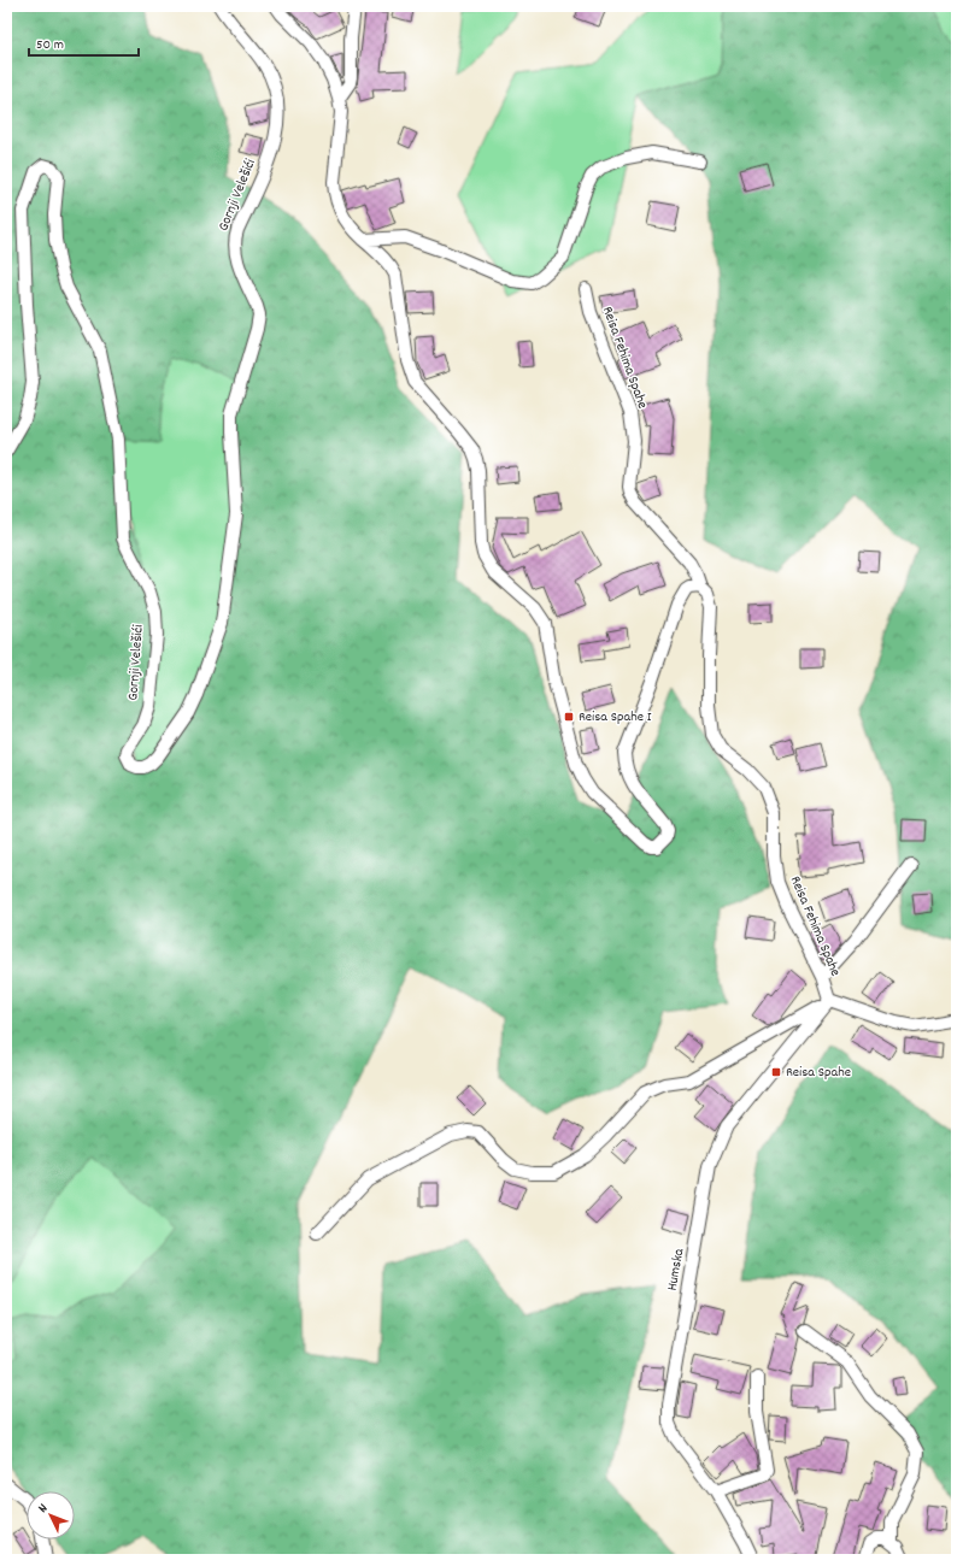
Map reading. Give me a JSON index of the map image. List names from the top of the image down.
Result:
{
  "streets": {
    "street": ["Gornji Velešići", "Reisa Fehima Spahe", "Humska"]
  },
  "crossings": [
    ["Reisa Fehima Spahe", "Humska"]
  ],
  "places": {
    "transit": ["Reisa Spahe I", "Reisa Spahe"]
  },
  "scale_bar": "50 m",
  "north": "top left"
}
